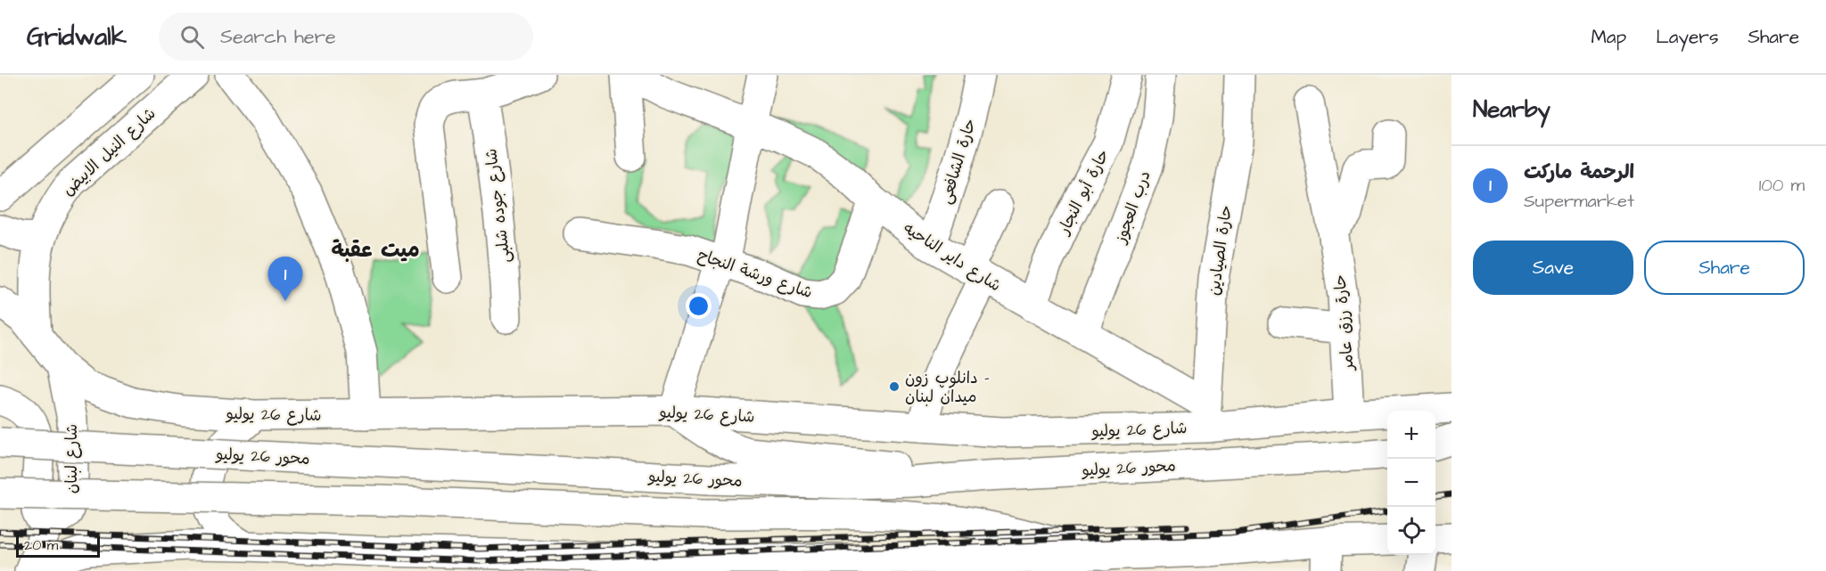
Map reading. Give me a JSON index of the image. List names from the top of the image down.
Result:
{
  "streets": {
    "main road": [
      "شارع النيل الابيض",
      "حارة الشافعى",
      "حارة أبو النجار",
      "شارع جوده شلبى",
      "درب العجوز",
      "حارة الصيادين",
      "شارع داير الناحيه",
      "شارع ورشة النجاح",
      "حارة رزق عامر",
      "شارع 26 يوليو",
      "محور 26 يوليو",
      "شارع لبنان"
    ]
  },
  "crossings": [
    ["شارع النيل الابيض", "شارع 26 يوليو"],
    ["حارة الشافعى", "شارع داير الناحيه"],
    ["حارة أبو النجار", "شارع داير الناحيه"],
    ["درب العجوز", "شارع داير الناحيه"],
    ["حارة الصيادين", "شارع داير الناحيه"],
    ["حارة الصيادين", "شارع 26 يوليو"],
    ["شارع داير الناحيه", "شارع ورشة النجاح"],
    ["شارع داير الناحيه", "شارع 26 يوليو"],
    ["حارة رزق عامر", "شارع 26 يوليو"],
    ["شارع 26 يوليو", "شارع لبنان"]
  ],
  "districts": ["ميت عقبة"],
  "places": ["دانلوپ زون - ميدان لبنان"],
  "scale_bar": "20 m",
  "page": {
    "header": "Gridwalk",
    "search": "Search here",
    "nav": ["Map", "Layers", "Share"],
    "heading": "Nearby",
    "list": [
      {
        "mark": "1",
        "name": "الرحمة ماركت",
        "note": "Supermarket",
        "value": "100 m"
      }
    ],
    "buttons": ["Save", "Share"],
    "pins": "1",
    "map_buttons": ["+", "−"],
    "scale": "20 m"
  }
}
